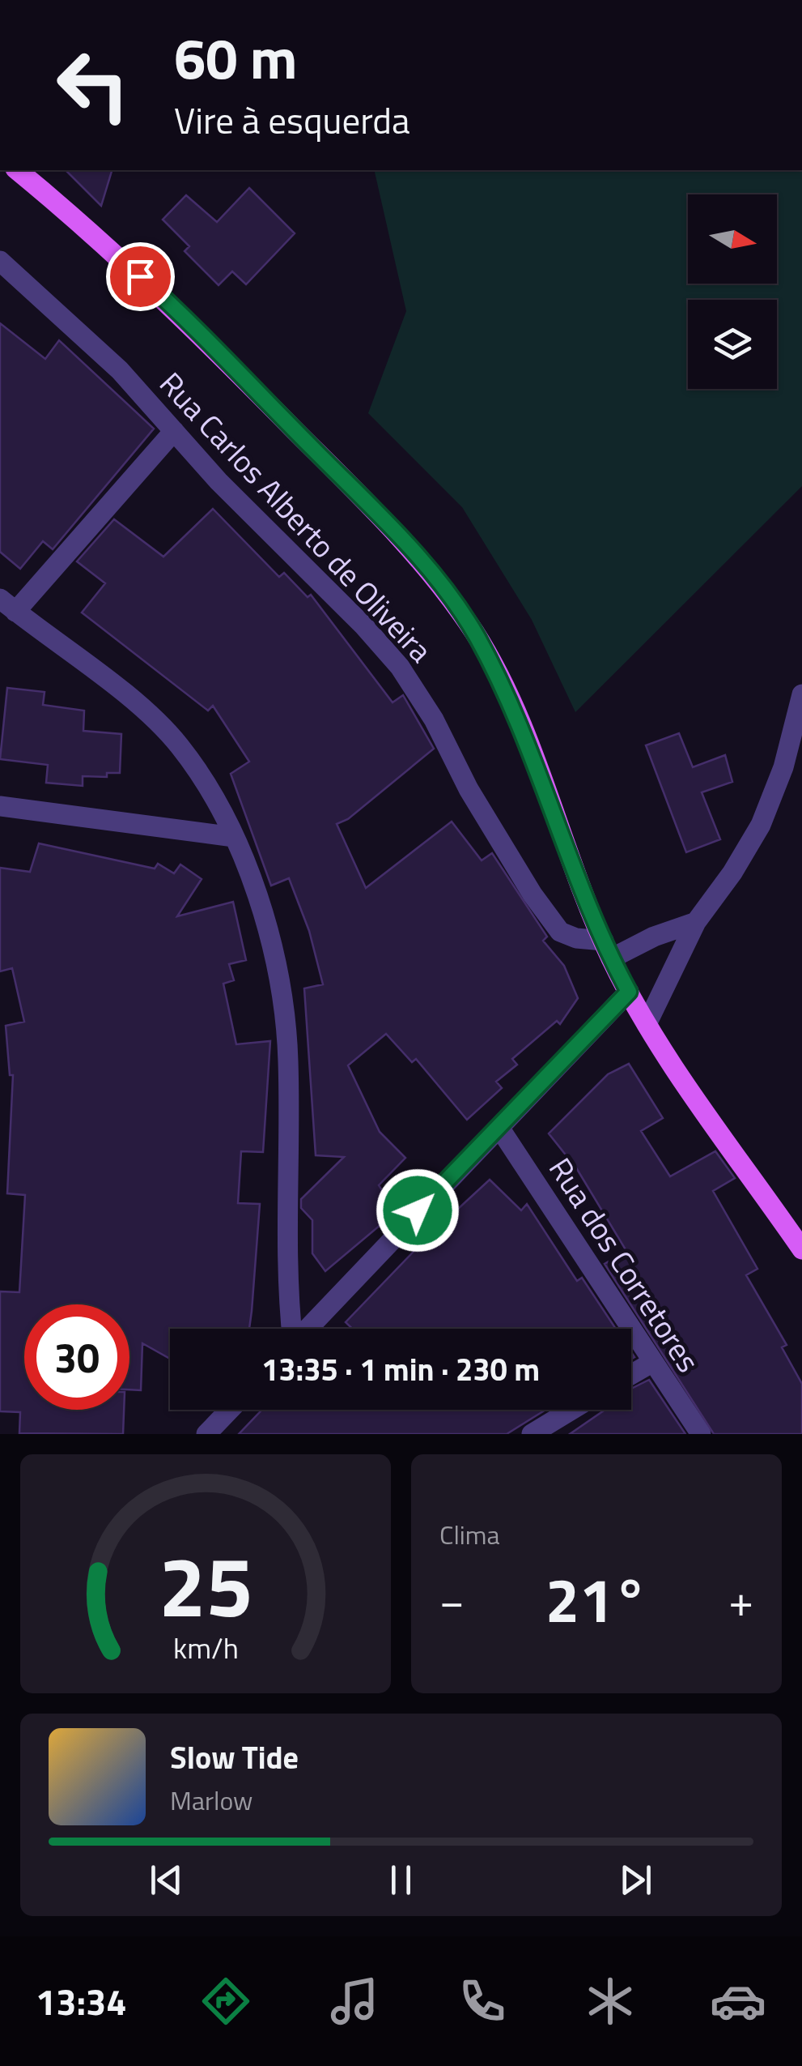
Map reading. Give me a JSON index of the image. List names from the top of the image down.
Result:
{
  "streets": {
    "street": ["Rua Carlos Alberto de Oliveira", "Rua dos Corretores"]
  },
  "north": "right",
  "page": {
    "turn": ["60 m", "Vire à esquerda"],
    "limit": "30",
    "trip": "13:35 · 1 min · 230 m",
    "tile": "Clima",
    "heat": ["−", "21°", "+"],
    "song": ["Slow Tide", "Marlow"],
    "tabs": "13:34",
    "gauge": ["25", "km/h"]
  }
}
